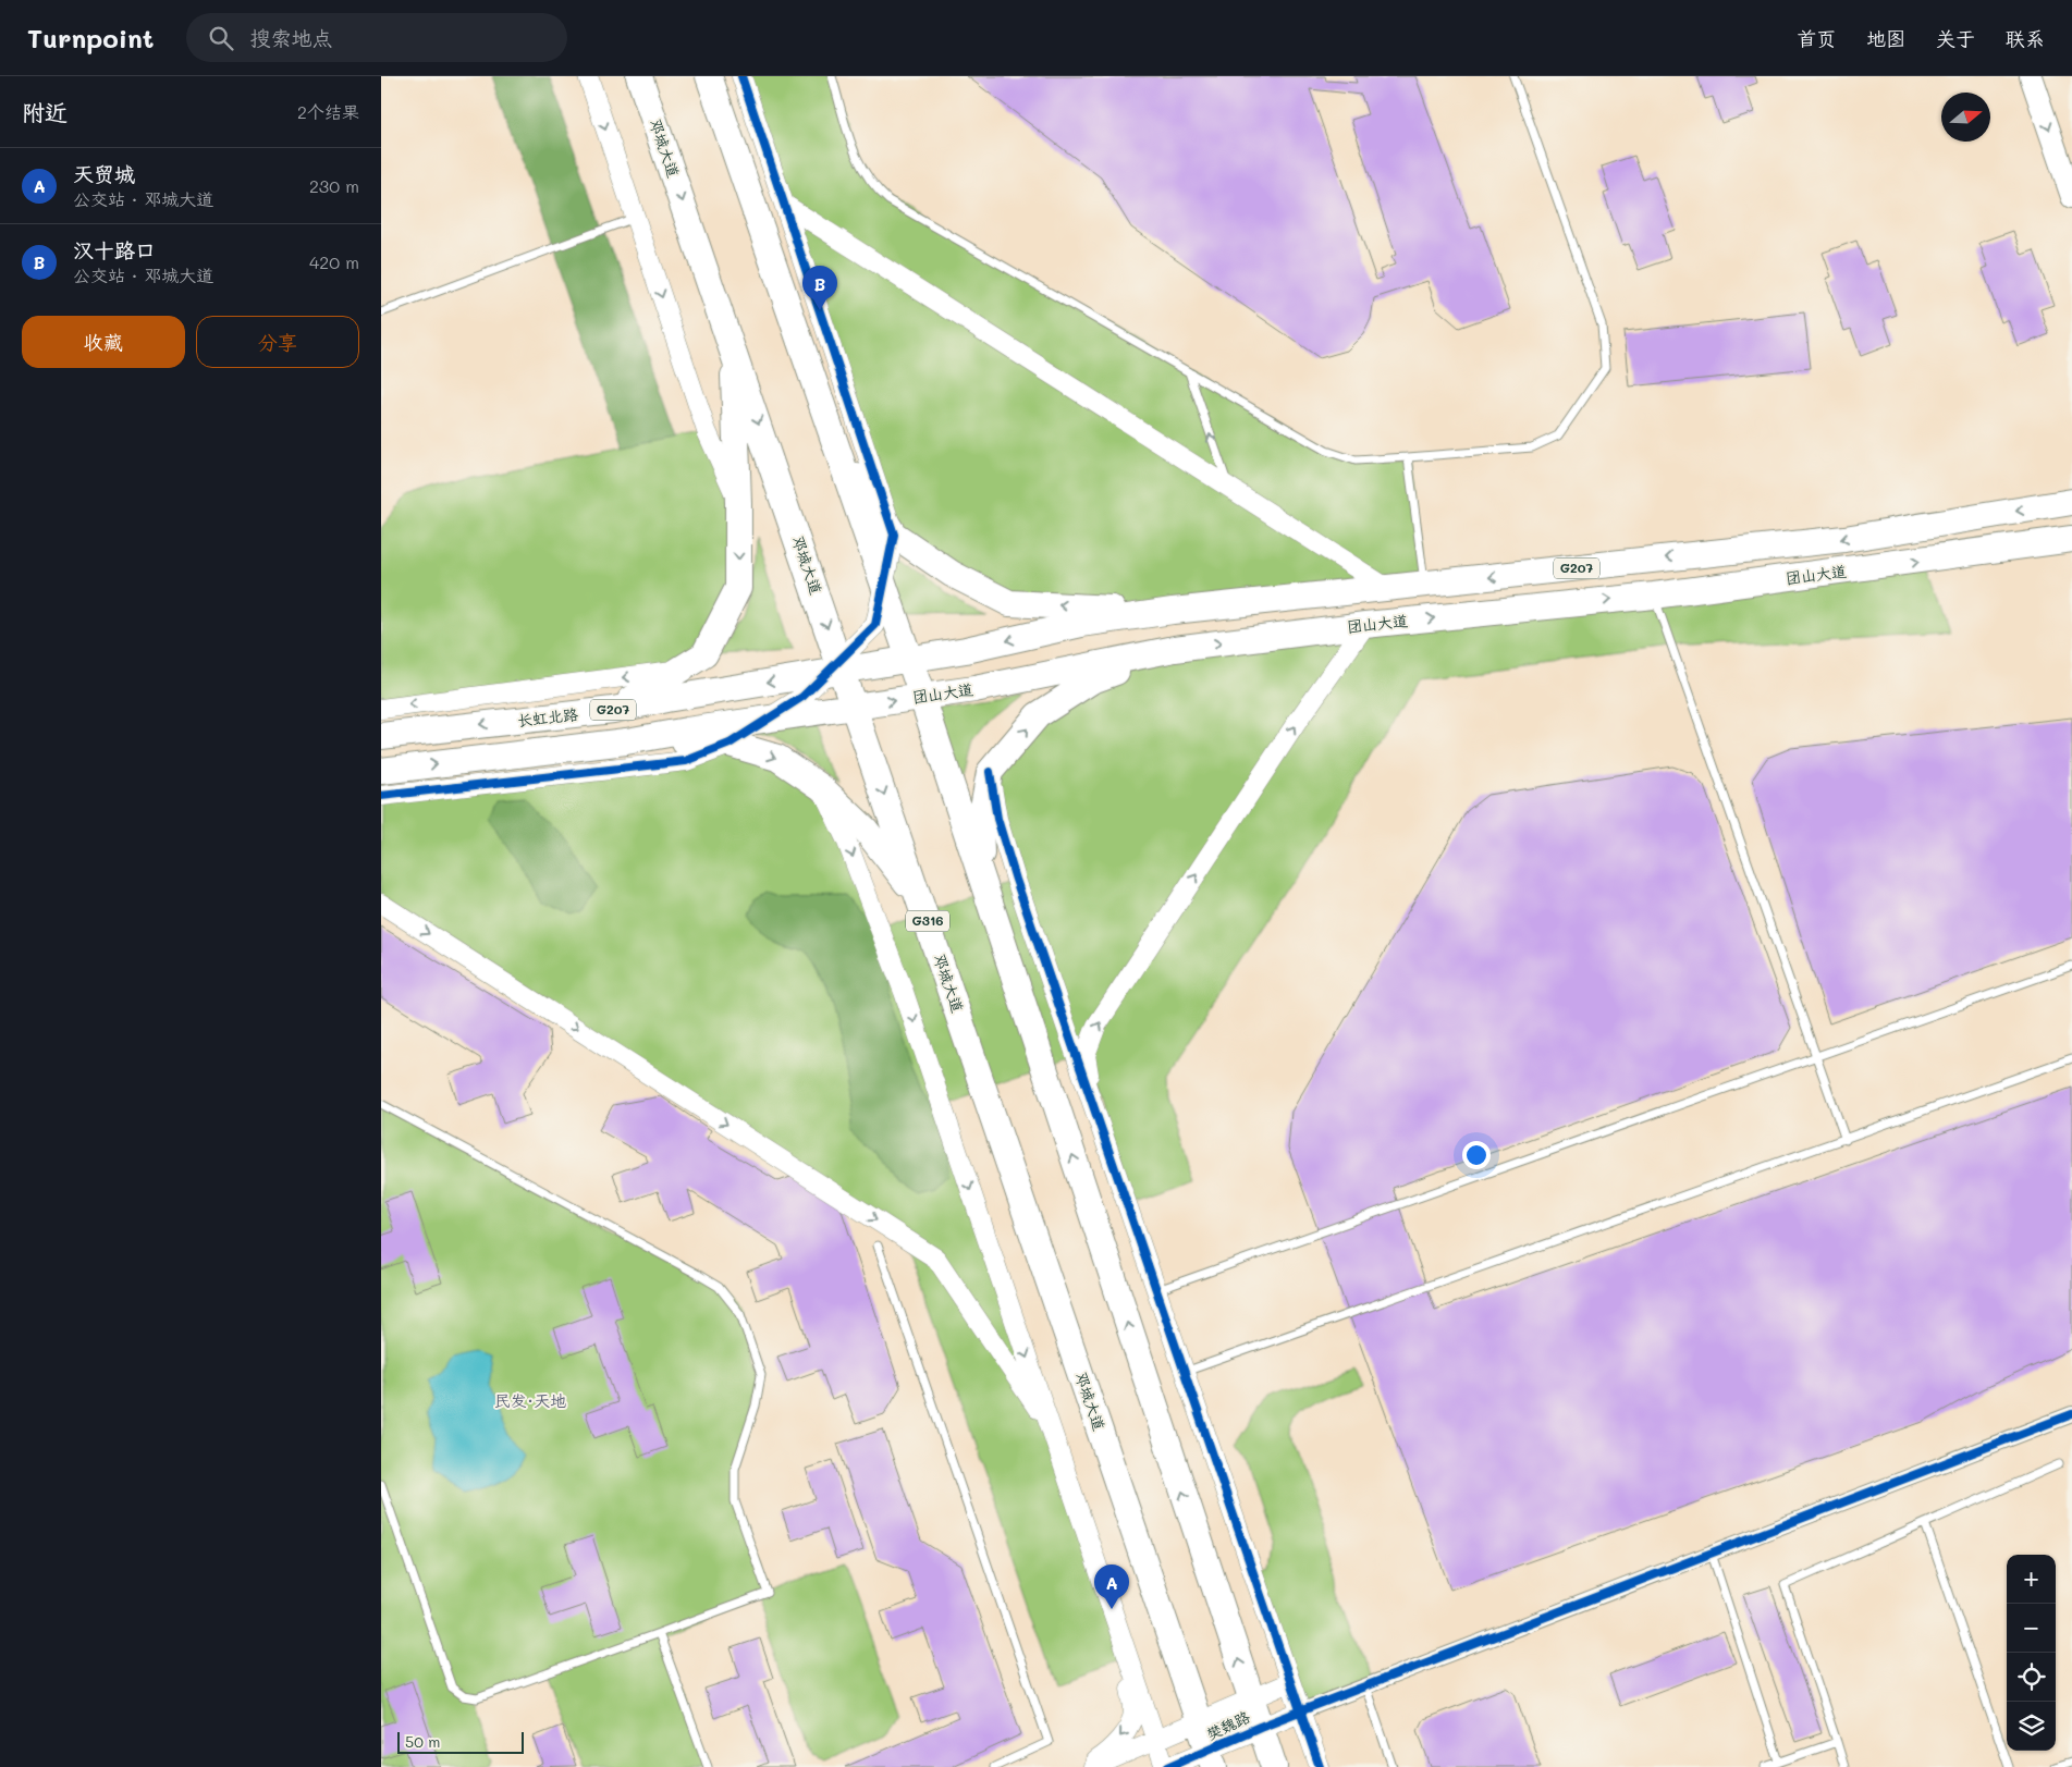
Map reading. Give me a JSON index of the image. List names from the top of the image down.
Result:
{
  "streets": {
    "highway": [
      "邓城大道",
      "G207",
      "团山大道",
      "长虹北路",
      "G316"
    ],
    "street": ["樊魏路"]
  },
  "crossings": [
    ["邓城大道", "G207"],
    ["邓城大道", "团山大道"],
    ["邓城大道", "长虹北路"],
    ["邓城大道", "樊魏路"],
    ["G207", "团山大道"],
    ["G207", "长虹北路"]
  ],
  "districts": ["民发·天地"],
  "scale_bar": "50 m",
  "north": "right",
  "page": {
    "header": "Turnpoint",
    "search": "搜索地点",
    "nav": [
      "首页",
      "地图",
      "关于",
      "联系"
    ],
    "heading": ["附近", "2个结果"],
    "list": [
      {
        "mark": "A",
        "name": "天贸城",
        "note": "公交站 · 邓城大道",
        "value": "230 m"
      },
      {
        "mark": "B",
        "name": "汉十路口",
        "note": "公交站 · 邓城大道",
        "value": "420 m"
      }
    ],
    "pins": ["B", "A"],
    "buttons": ["收藏", "分享"],
    "map_buttons": ["+", "−"],
    "scale": "50 m"
  }
}
